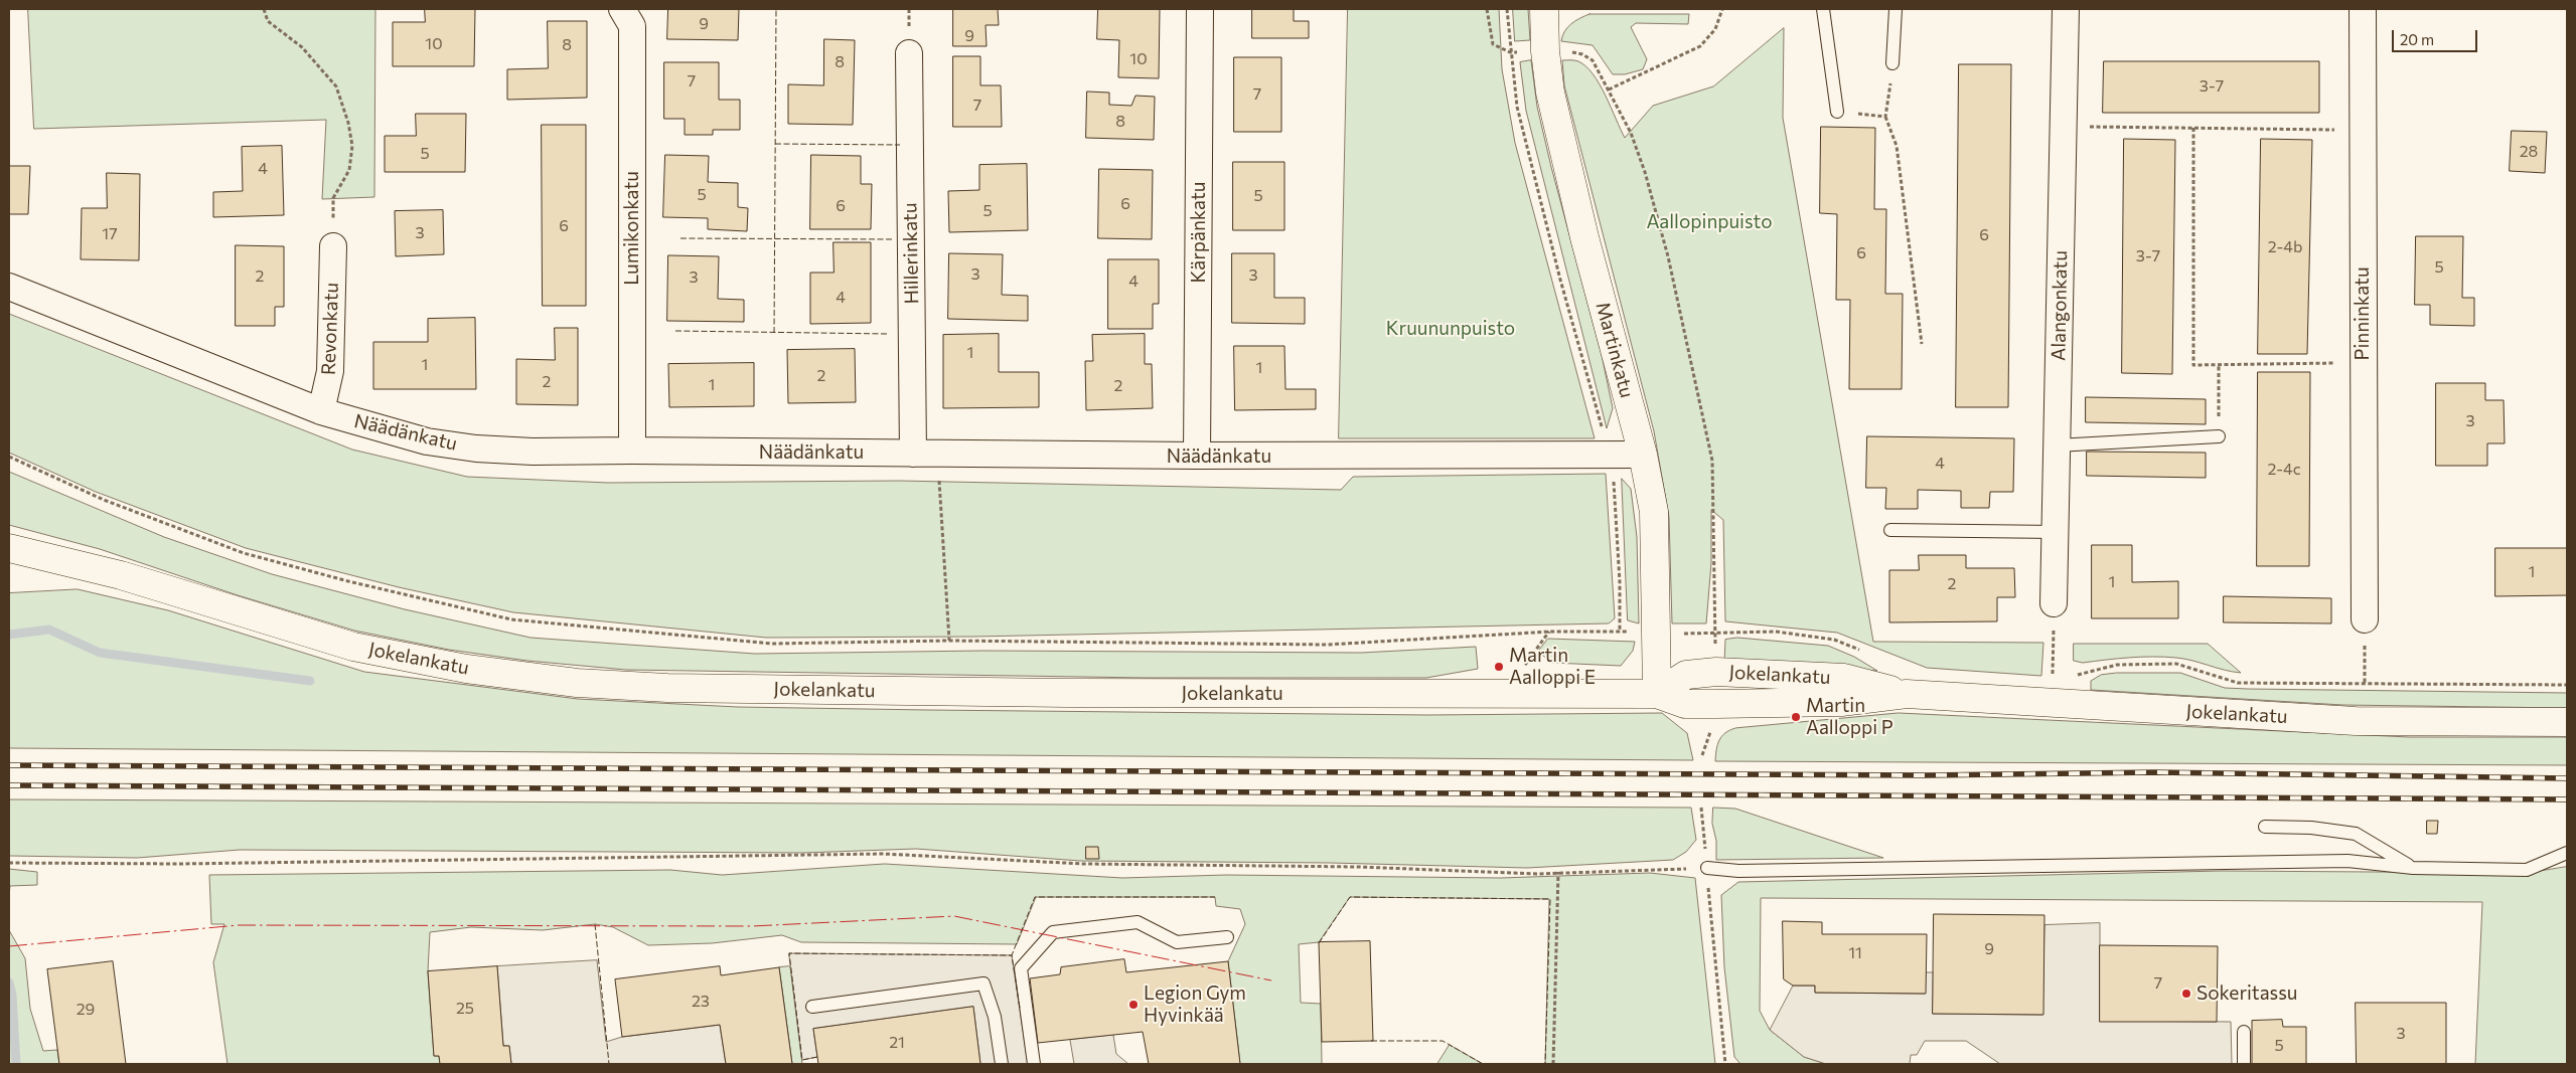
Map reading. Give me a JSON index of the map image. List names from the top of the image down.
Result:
{
  "streets": {
    "street": [
      "Lumikonkatu",
      "Kärpänkatu",
      "Hillerinkatu",
      "Alangonkatu",
      "Pinninkatu",
      "Revonkatu",
      "Martinkatu",
      "Näädänkatu",
      "Jokelankatu"
    ]
  },
  "crossings": [
    ["Lumikonkatu", "Näädänkatu"],
    ["Kärpänkatu", "Näädänkatu"],
    ["Hillerinkatu", "Näädänkatu"],
    ["Revonkatu", "Näädänkatu"],
    ["Martinkatu", "Näädänkatu"],
    ["Martinkatu", "Jokelankatu"]
  ],
  "parks": ["Aallopinpuisto", "Kruununpuisto"],
  "places": [
    "Martin Aalloppi E",
    "Martin Aalloppi P",
    "Sokeritassu",
    "Legion Gym Hyvinkää"
  ],
  "house_numbers": [
    "9",
    "9",
    "10",
    "8",
    "10",
    "8",
    "7",
    "3-7",
    "7",
    "7",
    "8",
    "28",
    "5",
    "4",
    "5",
    "5",
    "6",
    "6",
    "5",
    "6",
    "3",
    "17",
    "6",
    "2-4b",
    "6",
    "3-7",
    "5",
    "3",
    "3",
    "2",
    "3",
    "4",
    "4",
    "1",
    "1",
    "1",
    "2",
    "2",
    "1",
    "2",
    "3",
    "4",
    "2-4c",
    "1",
    "1",
    "2",
    "9",
    "11",
    "7",
    "23",
    "25",
    "29",
    "3",
    "21",
    "5"
  ],
  "scale_bar": "20 m"
}
